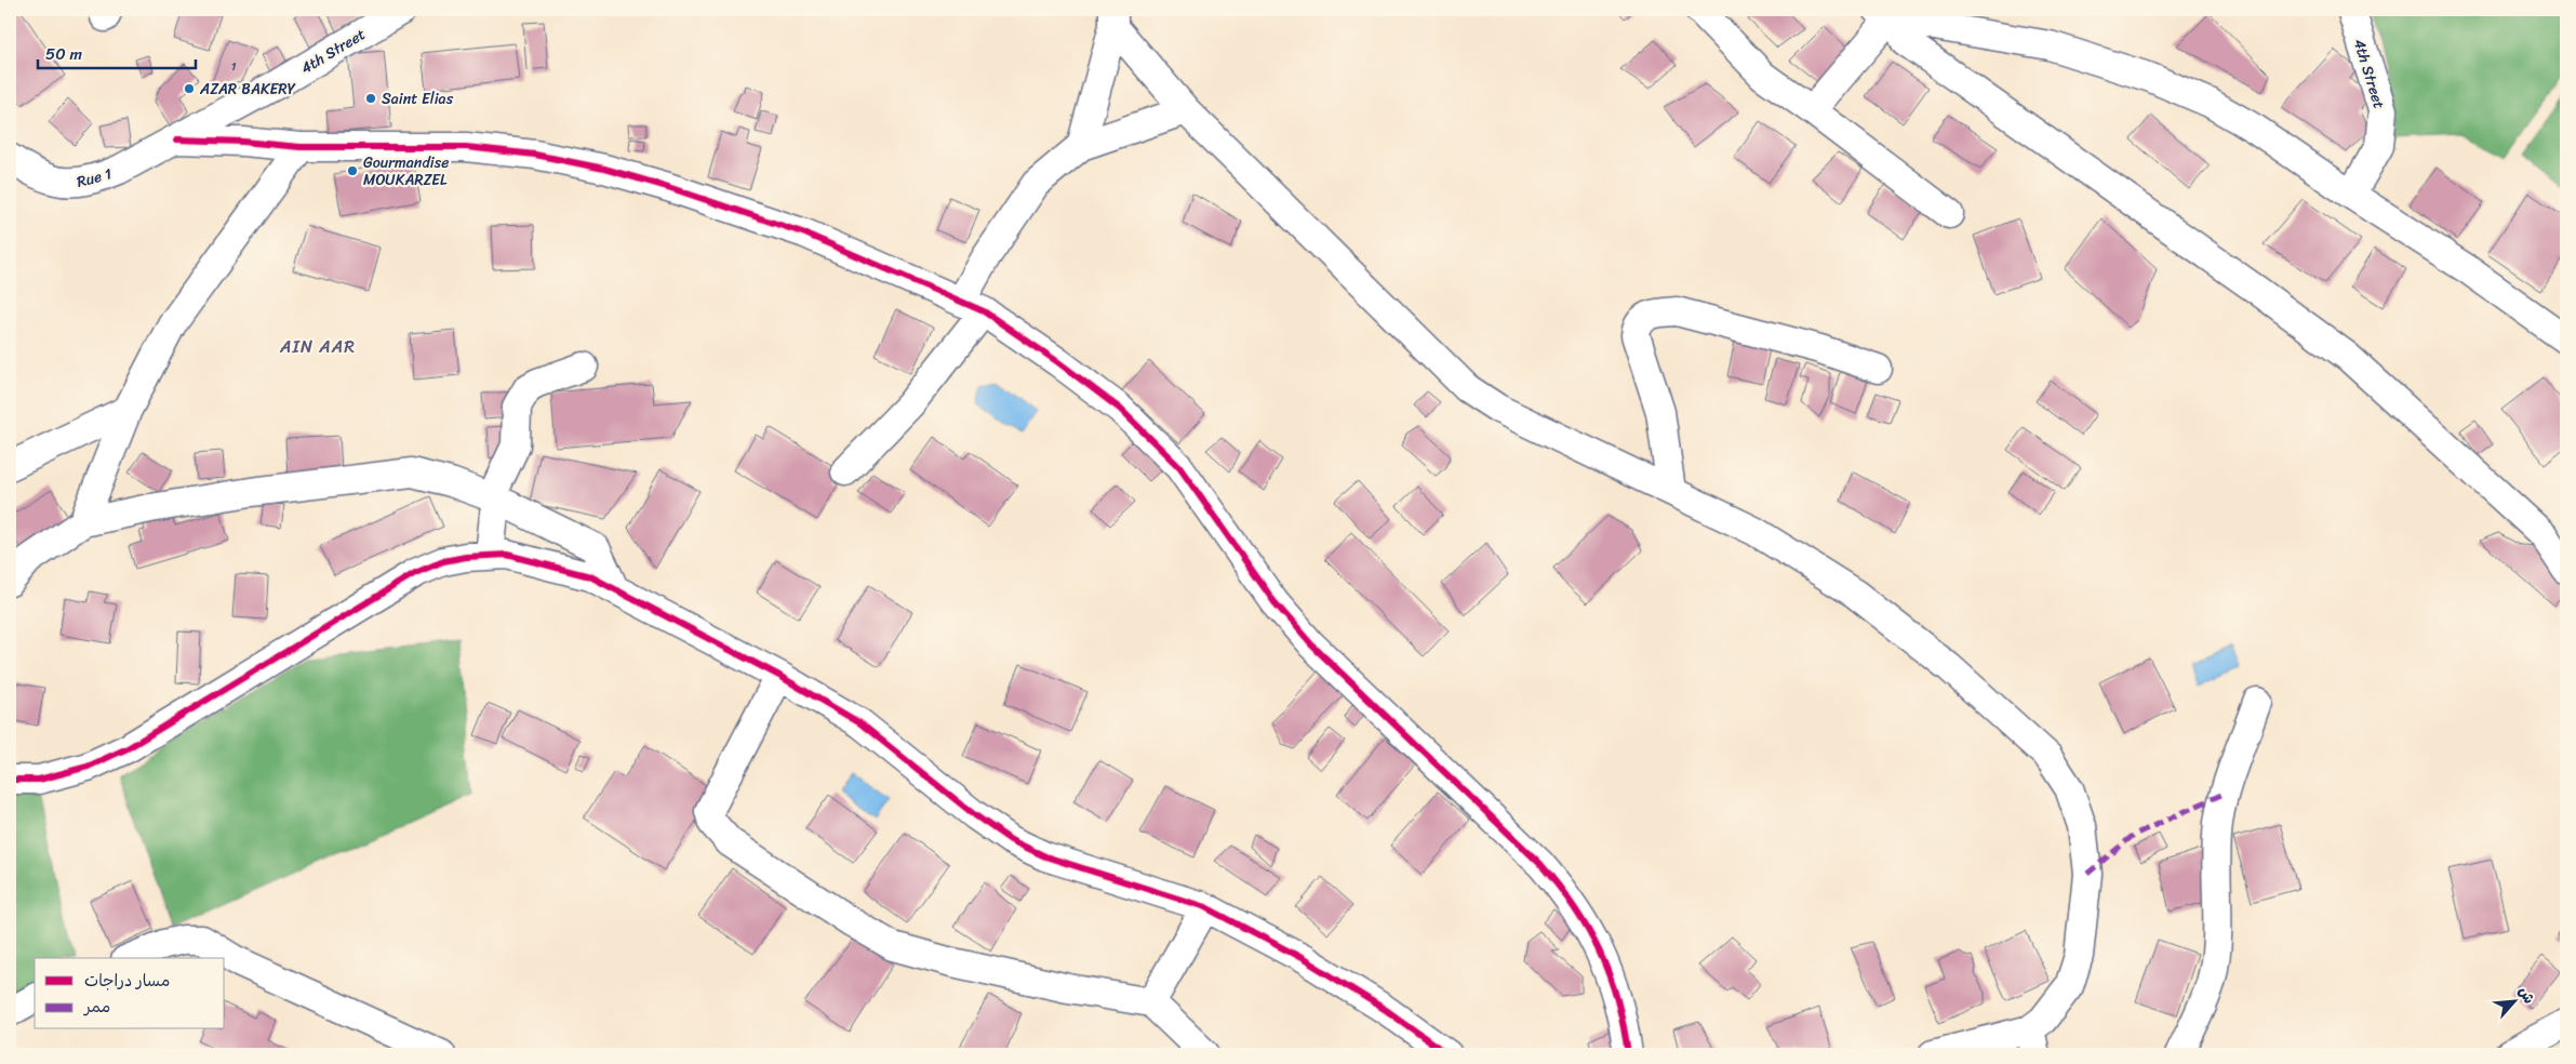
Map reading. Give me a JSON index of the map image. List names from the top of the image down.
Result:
{
  "streets": {
    "street": ["4th Street", "Rue 1"]
  },
  "crossings": [
    ["4th Street", "Rue 1"]
  ],
  "districts": ["AIN AAR"],
  "places": ["AZAR BAKERY", "Saint Elias", "Gourmandise MOUKARZEL"],
  "house_numbers": ["1"],
  "legend": ["مسار دراجات", "ممر"],
  "scale_bar": "50 m",
  "north": "top right"
}
